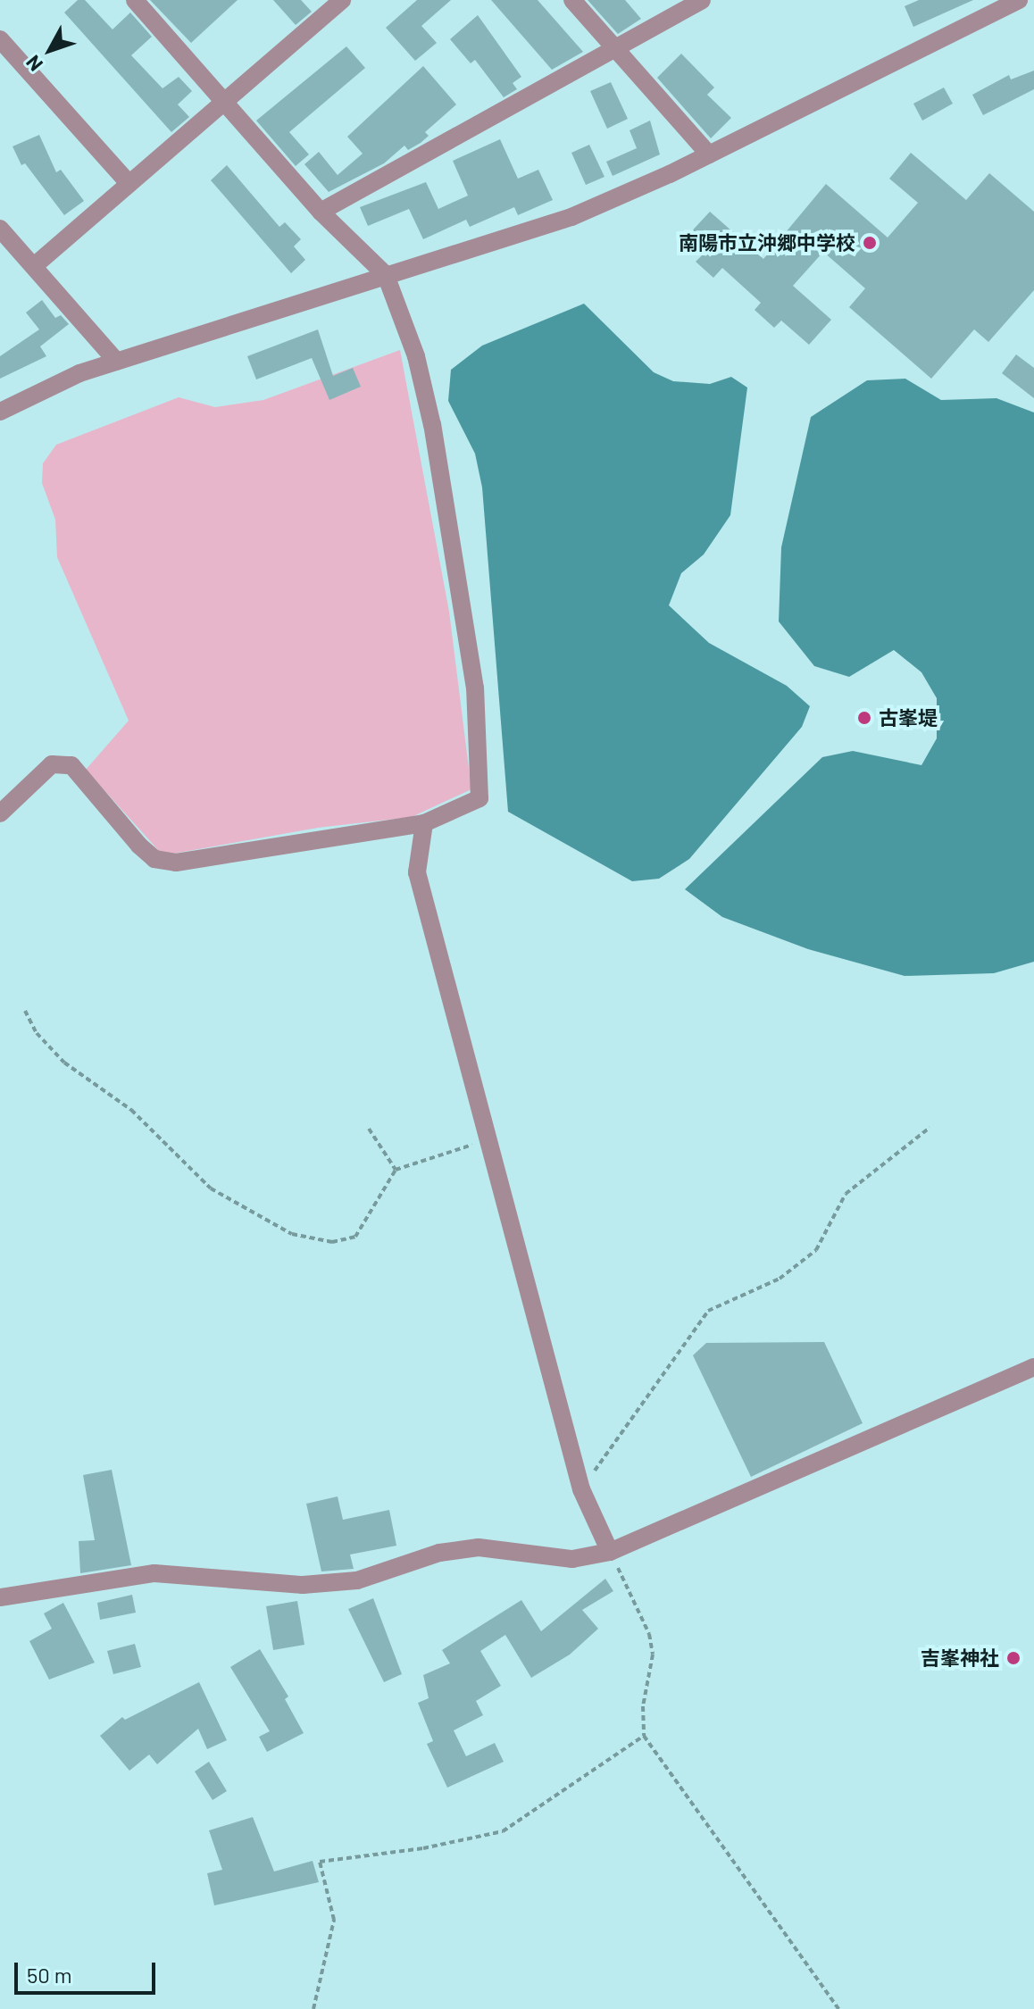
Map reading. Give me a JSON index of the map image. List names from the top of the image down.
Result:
{
  "places": ["南陽市立沖郷中学校", "古峯堤", "吉峯神社"],
  "scale_bar": "50 m",
  "north": "bottom left"
}
